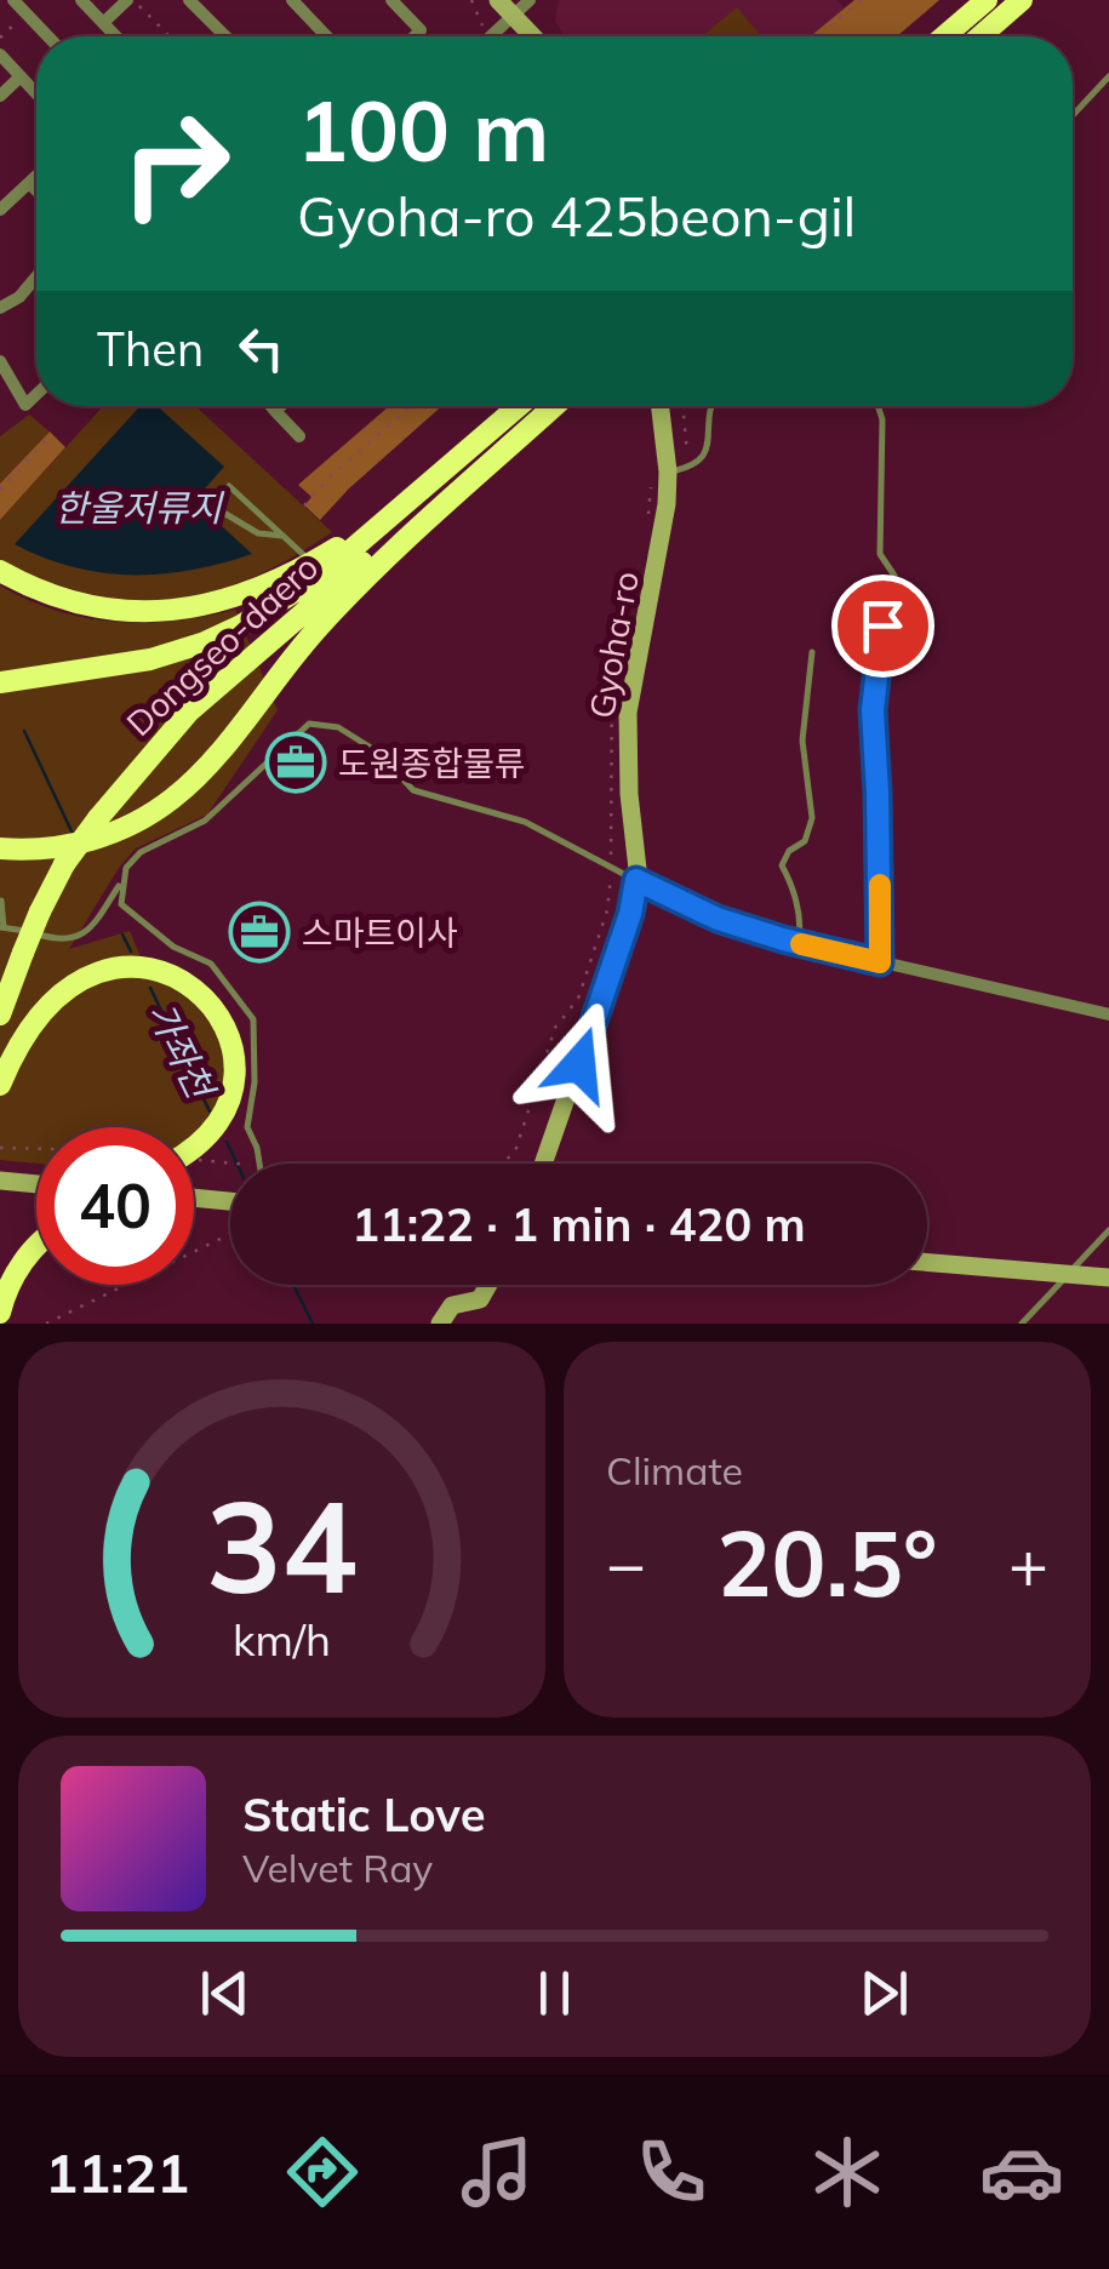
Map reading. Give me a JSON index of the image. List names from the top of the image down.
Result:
{
  "streets": {
    "highway": ["Dongseo-daero"],
    "street": ["Gyoha-ro"]
  },
  "water": ["한울저류지", "가좌천"],
  "places": {
    "office": ["도원종합물류", "스마트이사"]
  },
  "page": {
    "turn": ["100 m", "Gyoha-ro 425beon-gil"],
    "then": "Then",
    "limit": "40",
    "trip": "11:22 · 1 min · 420 m",
    "tile": "Climate",
    "heat": ["−", "20.5°", "+"],
    "song": ["Static Love", "Velvet Ray"],
    "tabs": "11:21",
    "gauge": ["34", "km/h"]
  }
}
